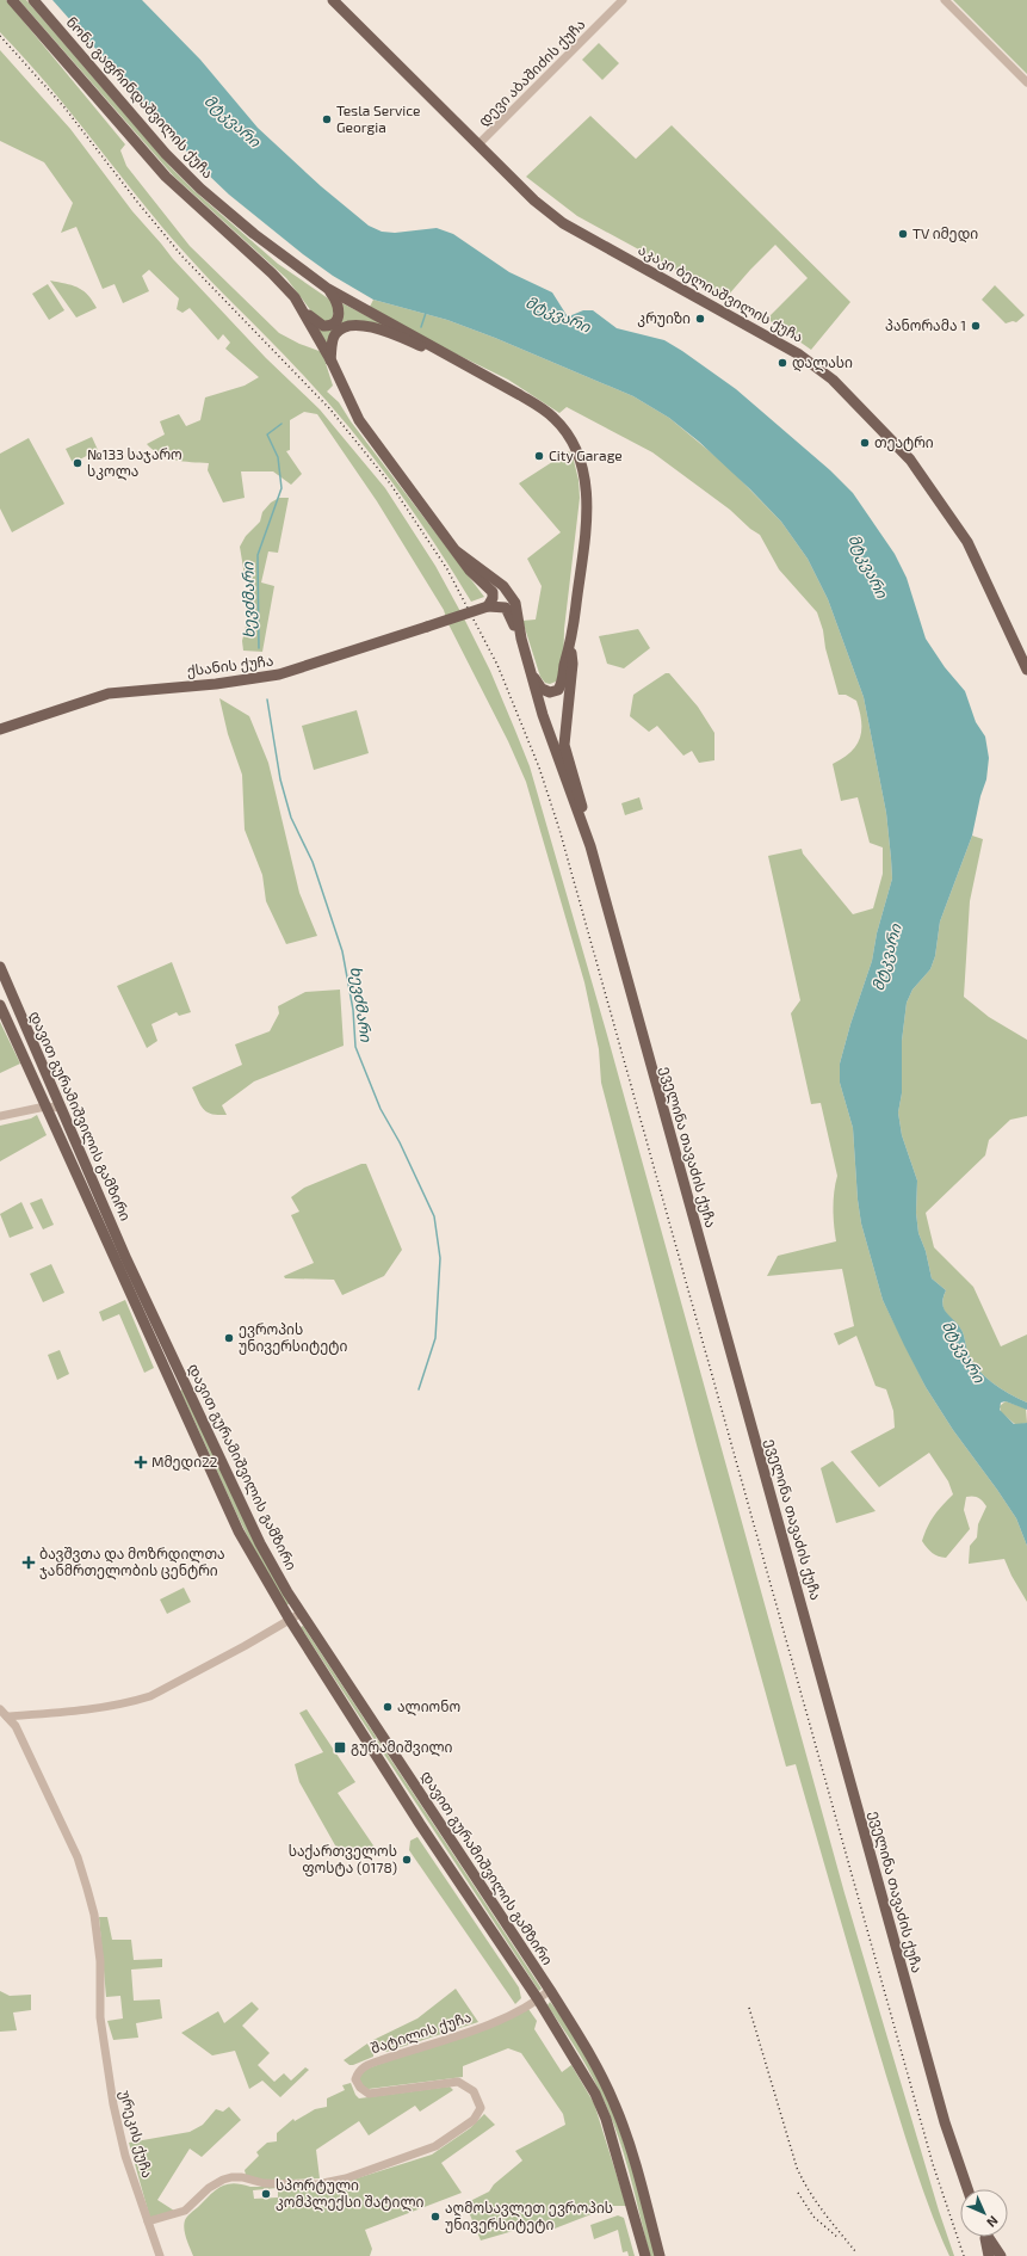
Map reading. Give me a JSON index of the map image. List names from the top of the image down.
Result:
{
  "streets": {
    "main road": [
      "ნონა გაფრინდაშვილის ქუჩა",
      "აკაკი ბელიაშვილის ქუჩა",
      "ქსანის ქუჩა",
      "დავით გურამიშვილის გამზირი",
      "ეველინა თავაძის ქუჩა"
    ],
    "street": ["დევი აბაშიძის ქუჩა", "შატილის ქუჩა", "ურეკის ქუჩა"]
  },
  "crossings": [
    ["დევი აბაშიძის ქუჩა", "აკაკი ბელიაშვილის ქუჩა"],
    ["ნონა გაფრინდაშვილის ქუჩა", "ეველინა თავაძის ქუჩა"],
    ["დავით გურამიშვილის გამზირი", "შატილის ქუჩა"],
    ["შატილის ქუჩა", "ურეკის ქუჩა"]
  ],
  "water": ["მტკვარი", "ხევძმარი"],
  "places": {
    "other": [
      "Tesla Service Georgia",
      "TV იმედი",
      "კრუიზი",
      "პანორამა 1",
      "დალასი",
      "თეატრი",
      "City Garage",
      "№133 საჯარო სკოლა",
      "ევროპის უნივერსიტეტი",
      "ალიონო",
      "საქართველოს ფოსტა (0178)",
      "სპორტული კომპლექსი შატილი",
      "აღმოსავლეთ ევროპის უნივერსიტეტი"
    ],
    "health": ["Mმედი22", "ბავშვთა და მოზრდილთა ჯანმრთელობის ცენტრი"],
    "transit": ["გურამიშვილი"]
  },
  "north": "bottom right"
}
